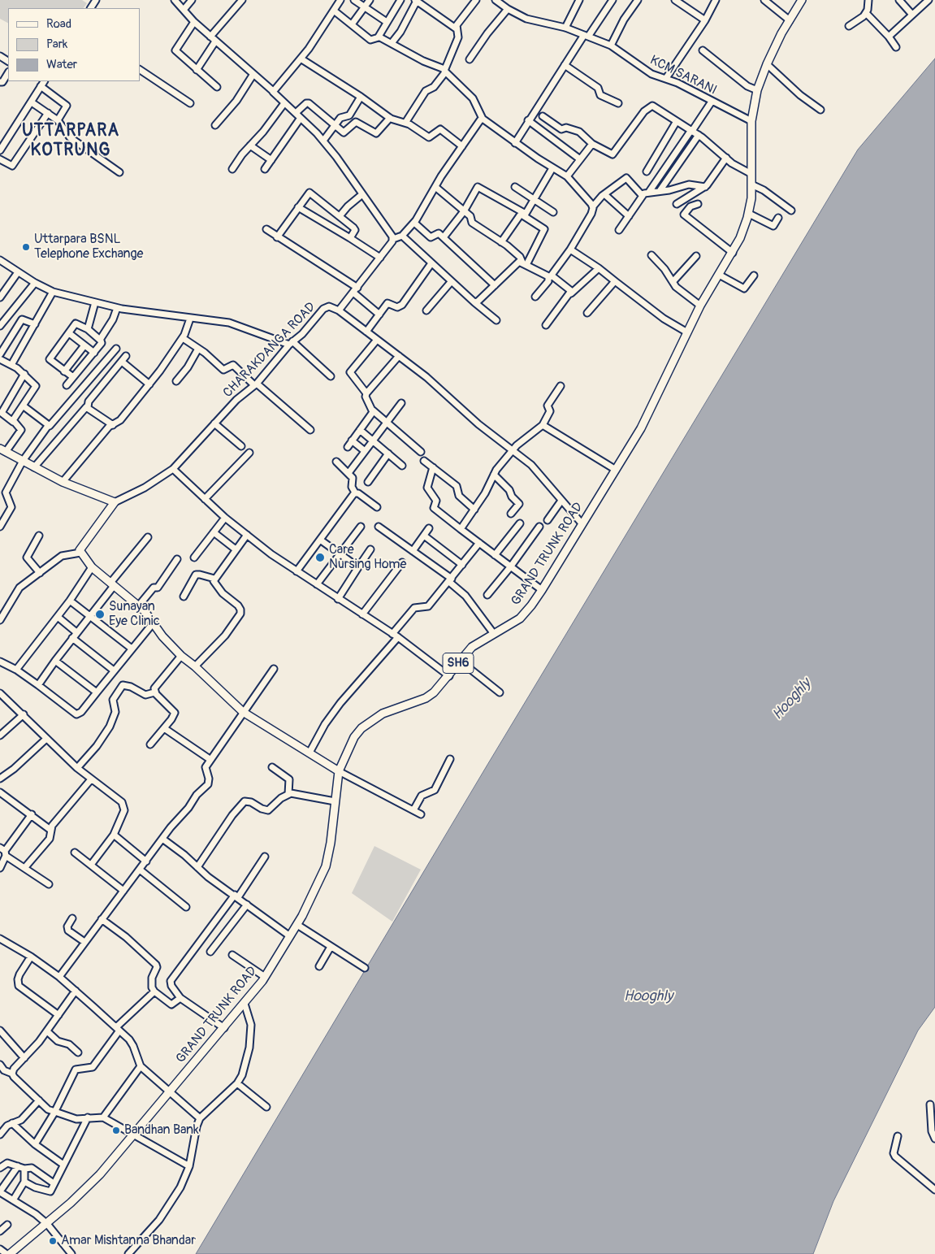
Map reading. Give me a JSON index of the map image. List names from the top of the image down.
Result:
{
  "streets": {
    "main road": ["GRAND TRUNK ROAD", "SH6"],
    "street": ["KCM SARANI", "CHARAKDANGA ROAD"]
  },
  "crossings": [
    ["KCM SARANI", "GRAND TRUNK ROAD"]
  ],
  "districts": ["UTTARPARA KOTRUNG"],
  "water": ["Hooghly"],
  "places": [
    "Uttarpara BSNL Telephone Exchange",
    "Care Nursing Home",
    "Sunayan Eye Clinic",
    "Bandhan Bank",
    "Amar Mishtanna Bhandar"
  ],
  "legend": ["Road", "Park", "Water"]
}
